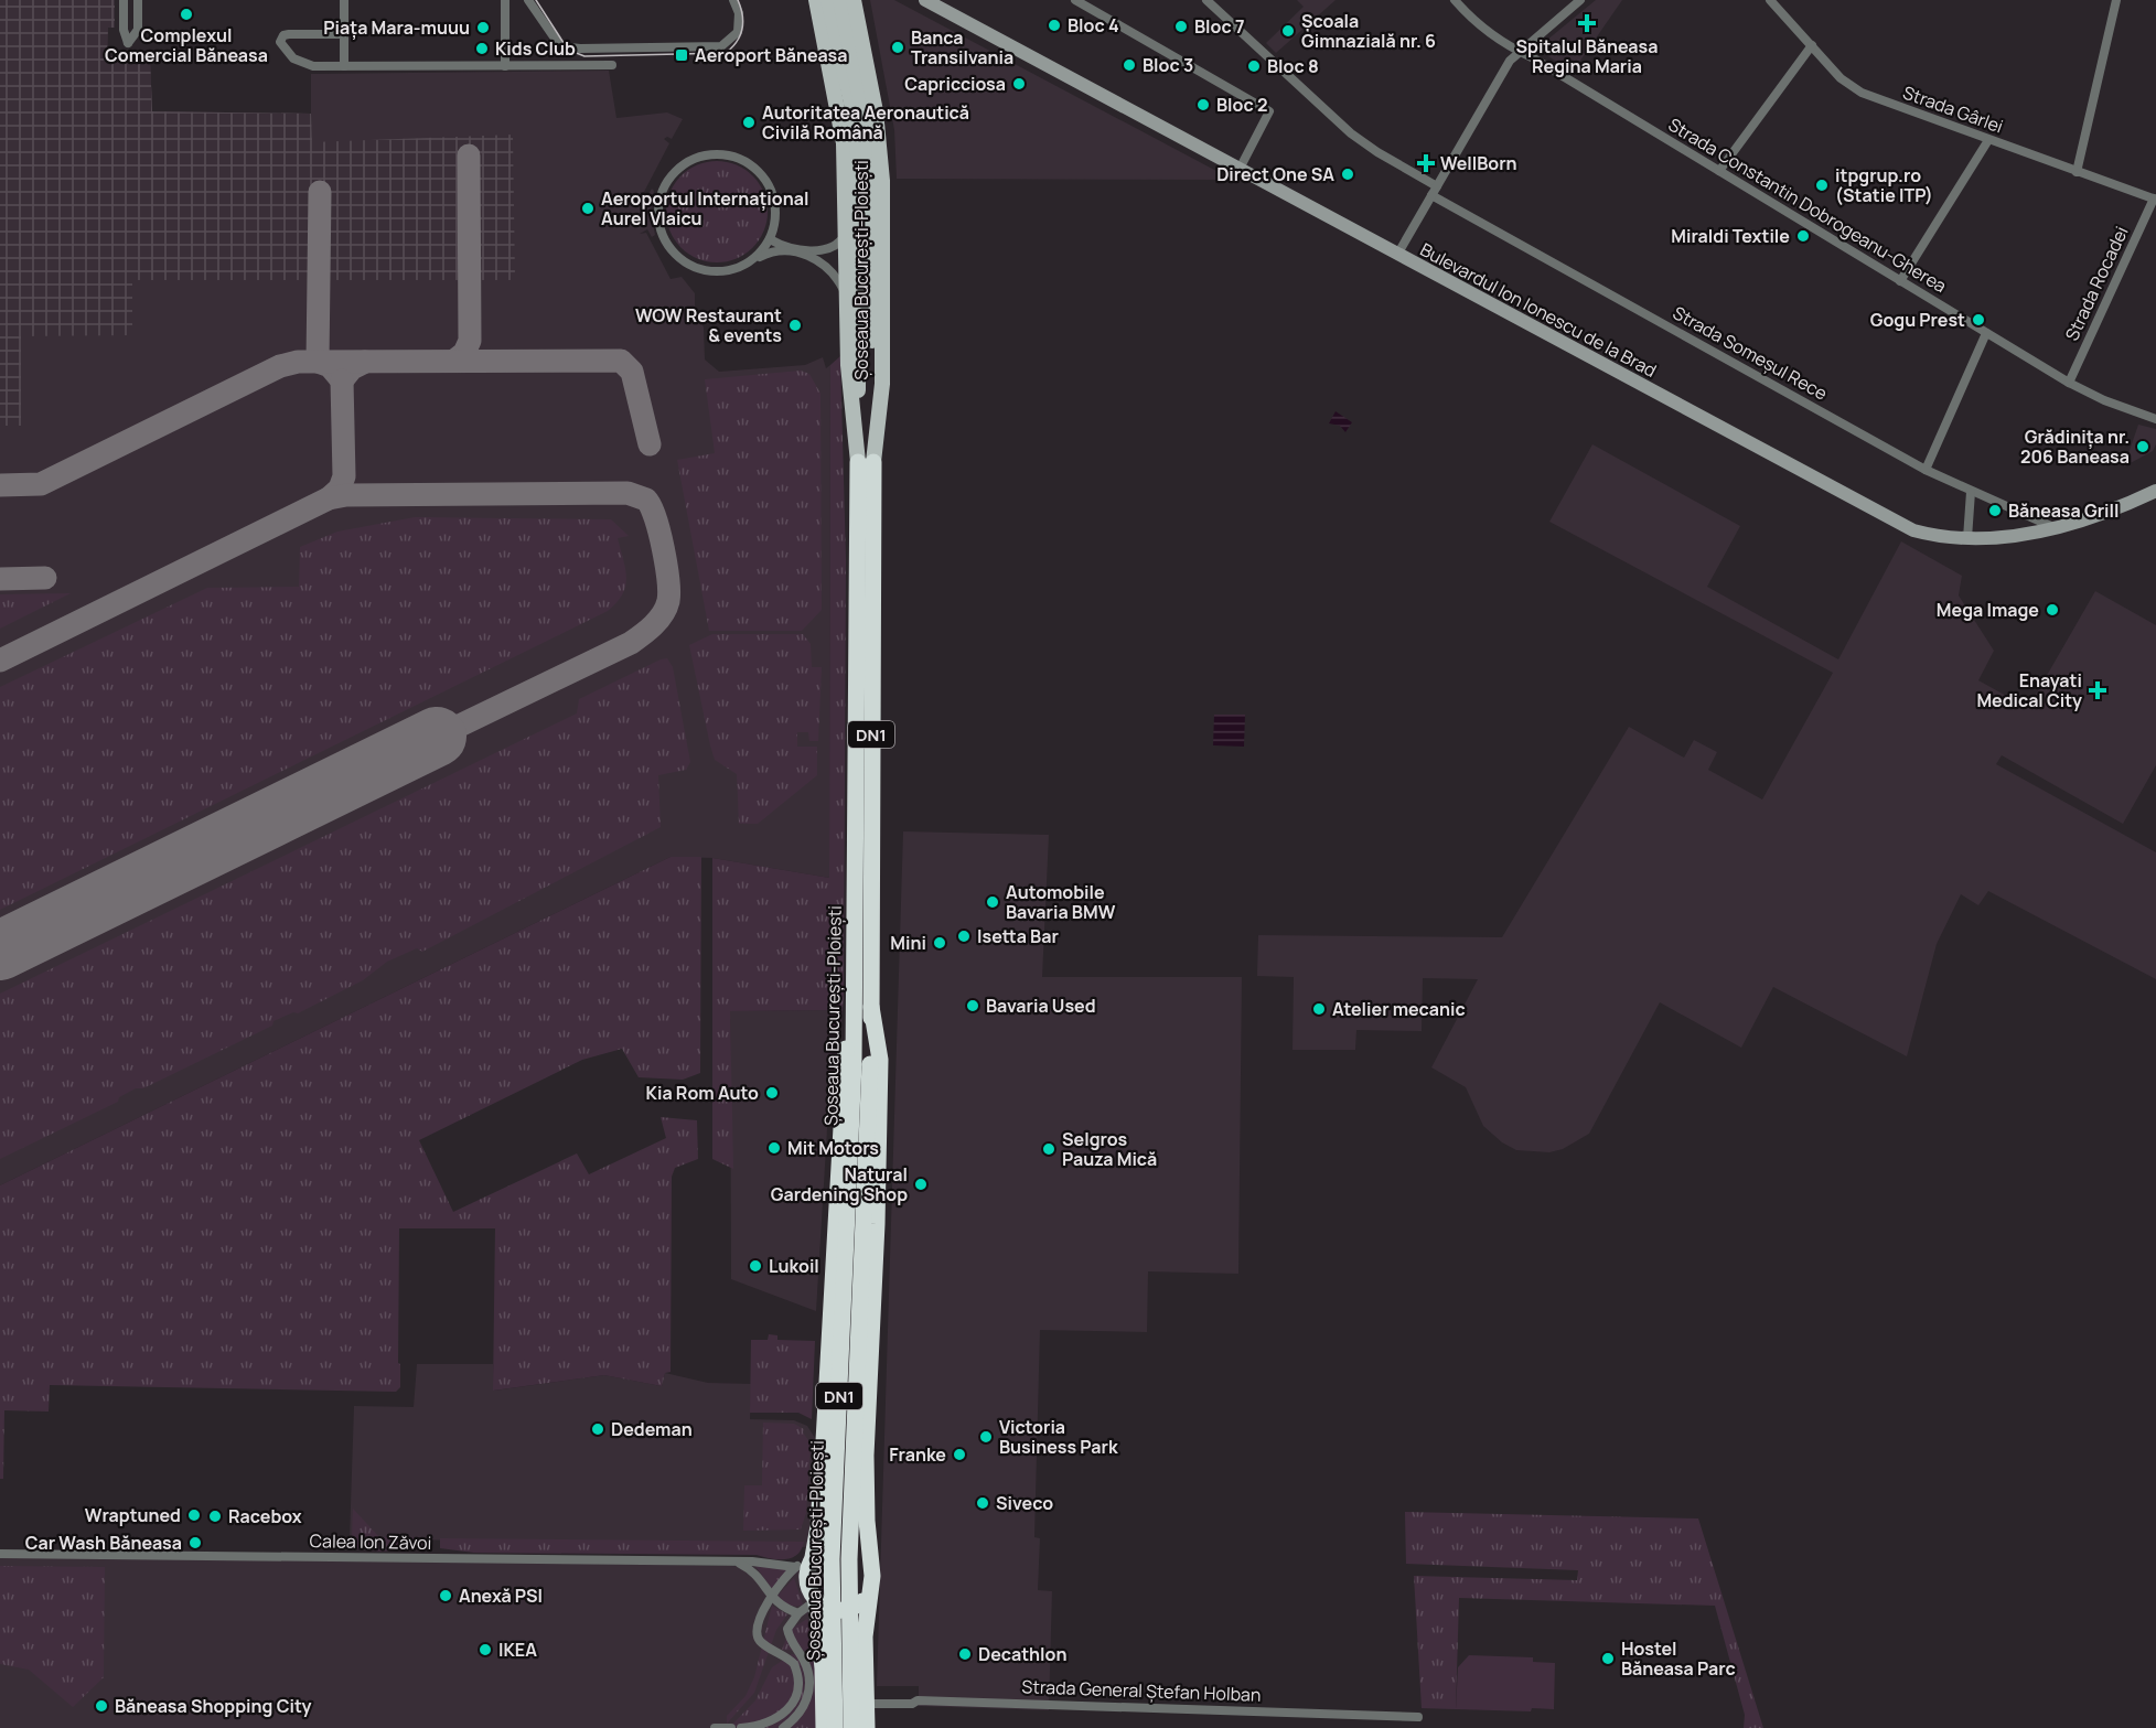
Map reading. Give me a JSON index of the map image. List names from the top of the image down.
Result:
{
  "streets": {
    "highway": ["Șoseaua București-Ploiești", "DN1"],
    "main road": ["Bulevardul Ion Ionescu de la Brad"],
    "street": [
      "Strada Gârlei",
      "Strada Constantin Dobrogeanu-Gherea",
      "Strada Rocadei",
      "Strada Someșul Rece",
      "Calea Ion Zăvoi",
      "Strada General Ștefan Holban"
    ]
  },
  "crossings": [
    ["Strada Gârlei", "Strada Rocadei"],
    ["Strada Constantin Dobrogeanu-Gherea", "Strada Rocadei"],
    ["Șoseaua București-Ploiești", "DN1"],
    ["Bulevardul Ion Ionescu de la Brad", "Strada Someșul Rece"],
    ["DN1", "Calea Ion Zăvoi"],
    ["DN1", "Strada General Ștefan Holban"]
  ],
  "places": {
    "other": [
      "Complexul Comercial Băneasa",
      "Bloc 4",
      "Bloc 7",
      "Piața Mara-muuu",
      "Școala Gimnazială nr. 6",
      "Banca Transilvania",
      "Kids Club",
      "Bloc 3",
      "Bloc 8",
      "Capricciosa",
      "Bloc 2",
      "Autoritatea Aeronautică Civilă Română",
      "Direct One SA",
      "itpgrup.ro (Statie ITP)",
      "Aeroportul Internațional Aurel Vlaicu",
      "Miraldi Textile",
      "Gogu Prest",
      "WOW Restaurant & events",
      "Grădinița nr. 206 Baneasa",
      "Băneasa Grill",
      "Mega Image",
      "Automobile Bavaria BMW",
      "Isetta Bar",
      "Mini",
      "Bavaria Used",
      "Atelier mecanic",
      "Kia Rom Auto",
      "Mit Motors",
      "Selgros Pauza Mică",
      "Natural Gardening Shop",
      "Lukoil",
      "Dedeman",
      "Victoria Business Park",
      "Franke",
      "Siveco",
      "Wraptuned",
      "Racebox",
      "Car Wash Băneasa",
      "Anexă PSI",
      "IKEA",
      "Decathlon",
      "Hostel Băneasa Parc",
      "Băneasa Shopping City"
    ],
    "health": ["Spitalul Băneasa Regina Maria", "WellBorn", "Enayati Medical City"],
    "transit": ["Aeroport Băneasa"]
  }
}
